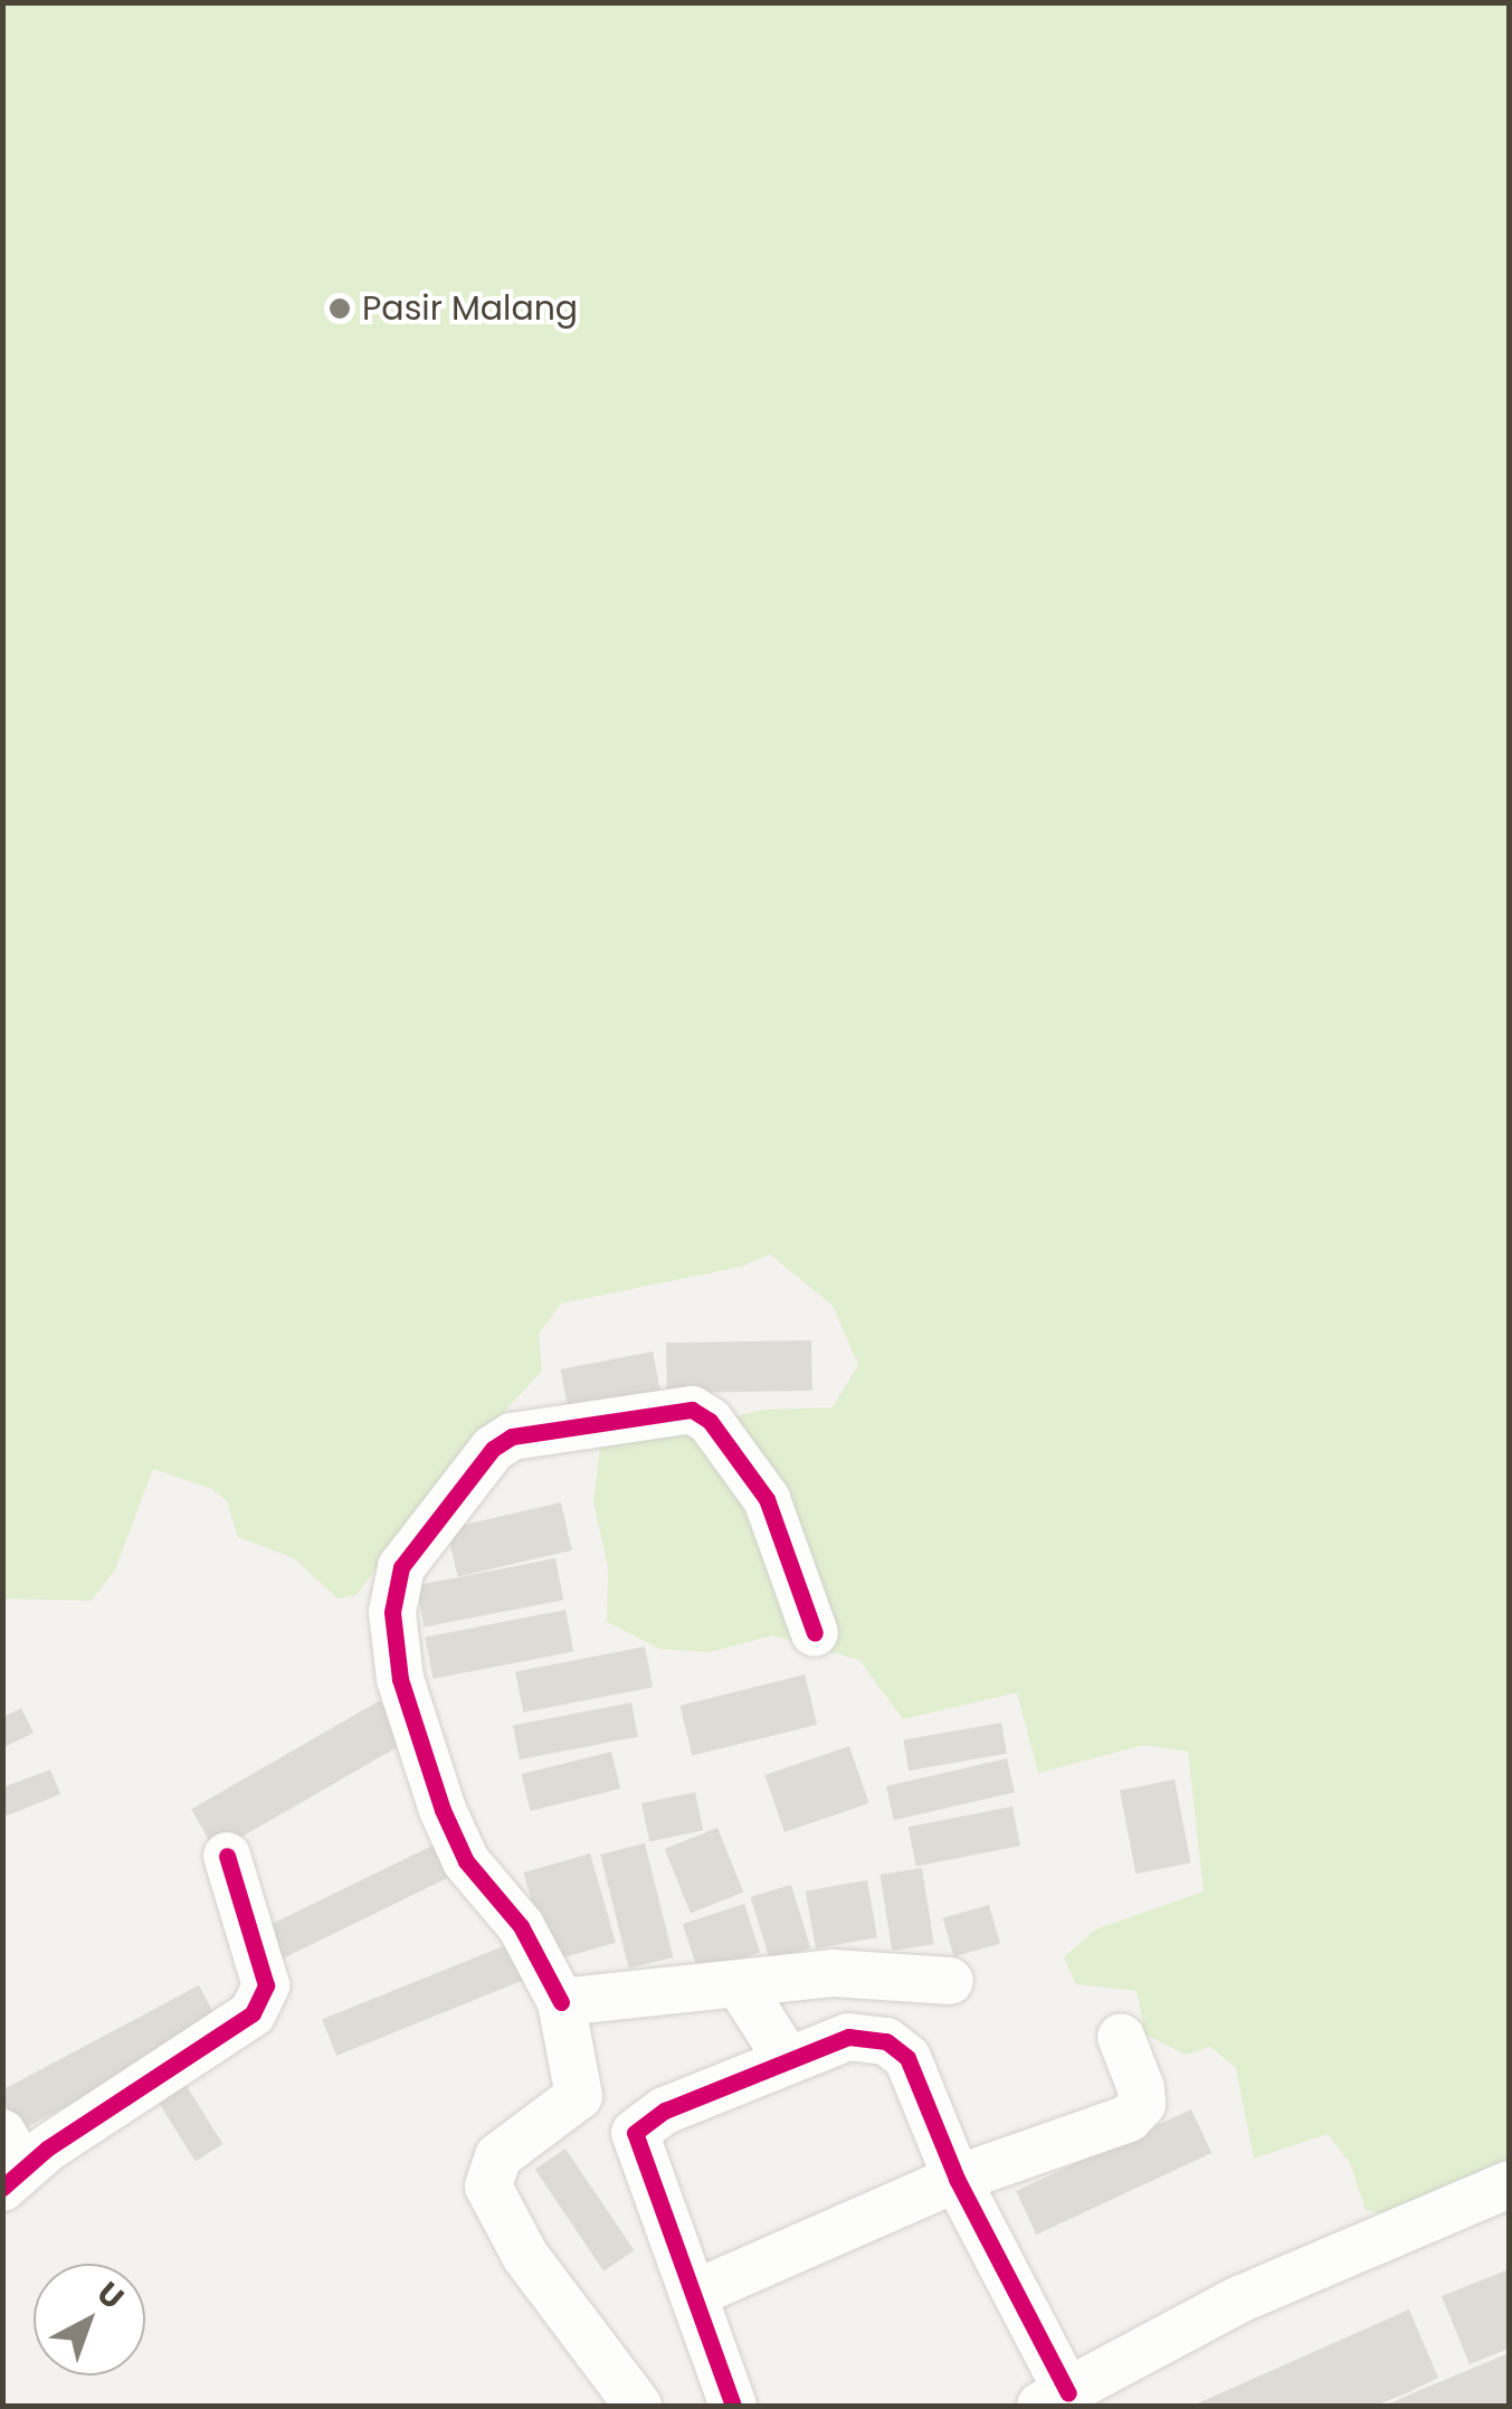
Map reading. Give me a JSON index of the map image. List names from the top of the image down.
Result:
{
  "places": ["Pasir Malang"],
  "north": "top right"
}
